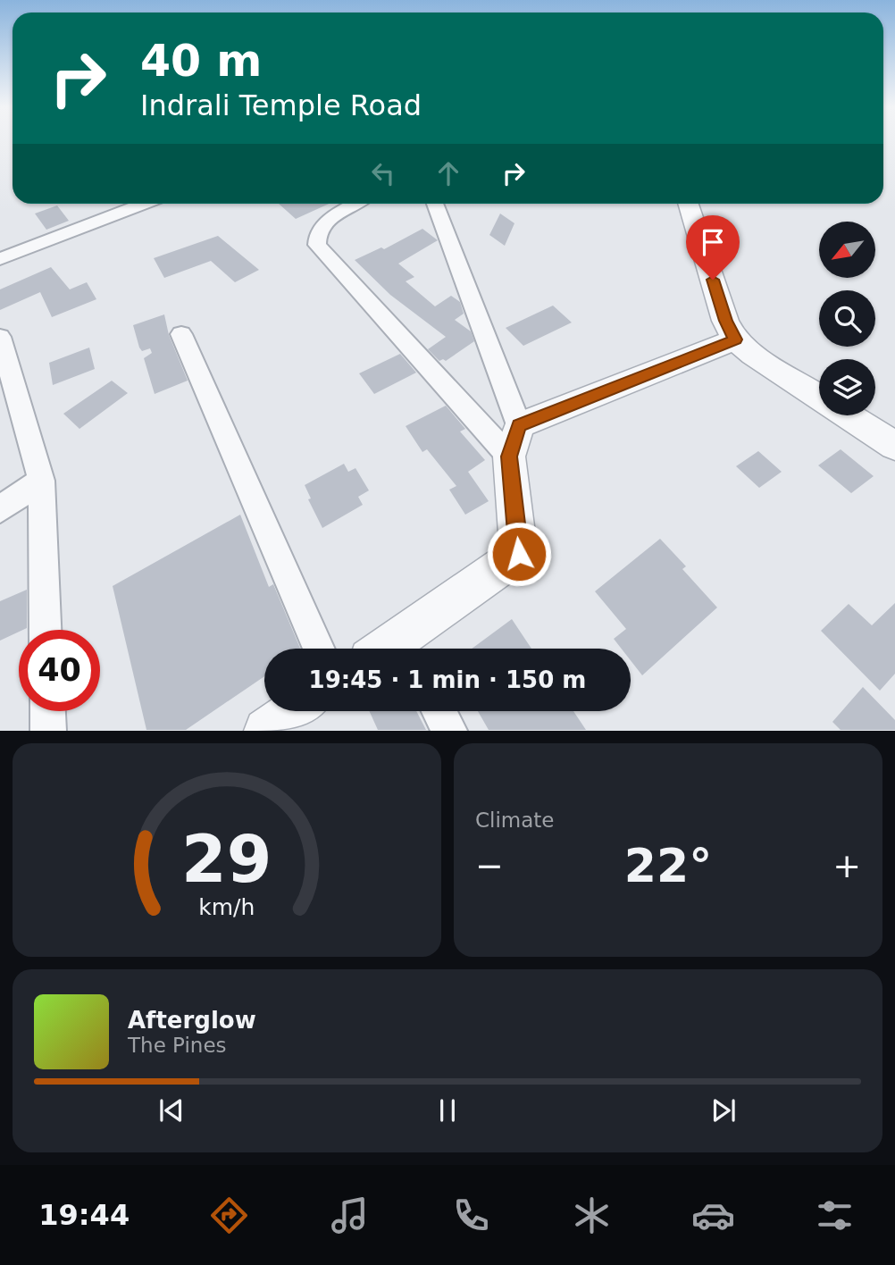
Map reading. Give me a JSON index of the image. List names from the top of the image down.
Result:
{
  "north": "bottom left",
  "page": {
    "turn": ["40 m", "Indrali Temple Road"],
    "limit": "40",
    "trip": "19:45 · 1 min · 150 m",
    "tile": "Climate",
    "heat": ["−", "22°", "+"],
    "song": ["Afterglow", "The Pines"],
    "tabs": "19:44",
    "gauge": ["29", "km/h"]
  }
}
